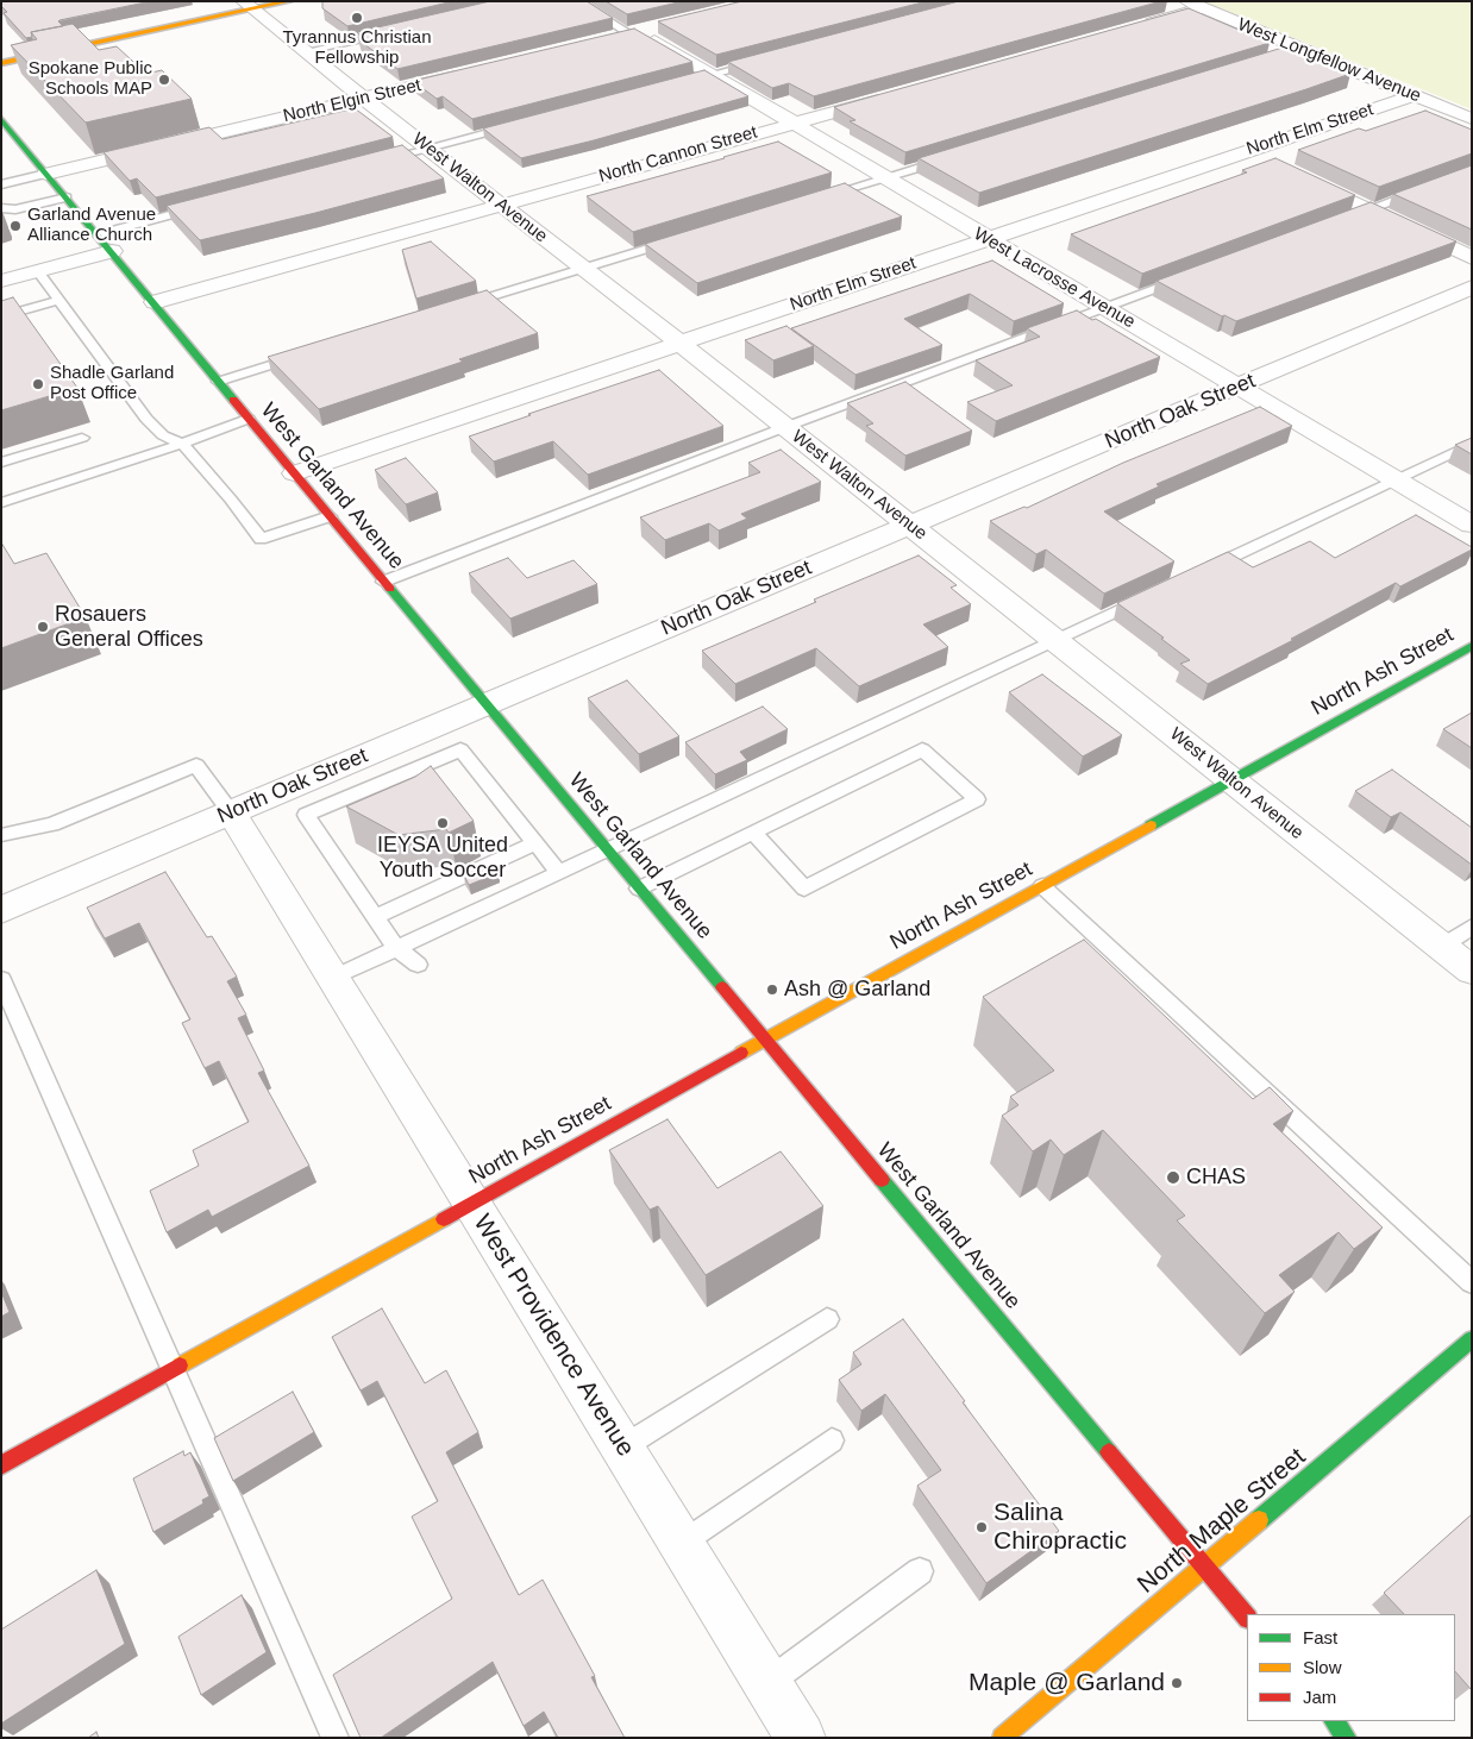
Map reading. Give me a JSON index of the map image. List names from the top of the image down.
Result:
{
  "streets": {
    "street": [
      "West Longfellow Avenue",
      "North Elgin Street",
      "North Elm Street",
      "North Cannon Street",
      "West Walton Avenue",
      "West Lacrosse Avenue",
      "North Oak Street",
      "West Garland Avenue",
      "North Ash Street",
      "West Providence Avenue",
      "North Maple Street"
    ]
  },
  "crossings": [
    ["West Longfellow Avenue", "North Elm Street"],
    ["North Elgin Street", "West Walton Avenue"],
    ["North Elgin Street", "West Garland Avenue"],
    ["North Elm Street", "West Walton Avenue"],
    ["North Elm Street", "West Lacrosse Avenue"],
    ["North Elm Street", "West Garland Avenue"],
    ["North Cannon Street", "West Walton Avenue"],
    ["North Cannon Street", "West Lacrosse Avenue"],
    ["North Cannon Street", "West Garland Avenue"],
    ["West Walton Avenue", "North Oak Street"],
    ["West Walton Avenue", "North Ash Street"],
    ["West Lacrosse Avenue", "North Oak Street"],
    ["North Oak Street", "West Garland Avenue"],
    ["North Oak Street", "West Providence Avenue"],
    ["West Garland Avenue", "North Ash Street"],
    ["West Garland Avenue", "North Maple Street"],
    ["North Ash Street", "West Providence Avenue"]
  ],
  "places": [
    "Tyrannus Christian Fellowship",
    "Spokane Public Schools MAP",
    "Garland Avenue Alliance Church",
    "Shadle Garland Post Office",
    "Rosauers General Offices",
    "IEYSA United Youth Soccer",
    "Ash @ Garland",
    "CHAS",
    "Salina Chiropractic",
    "Maple @ Garland"
  ],
  "legend": ["Fast", "Slow", "Jam"]
}
